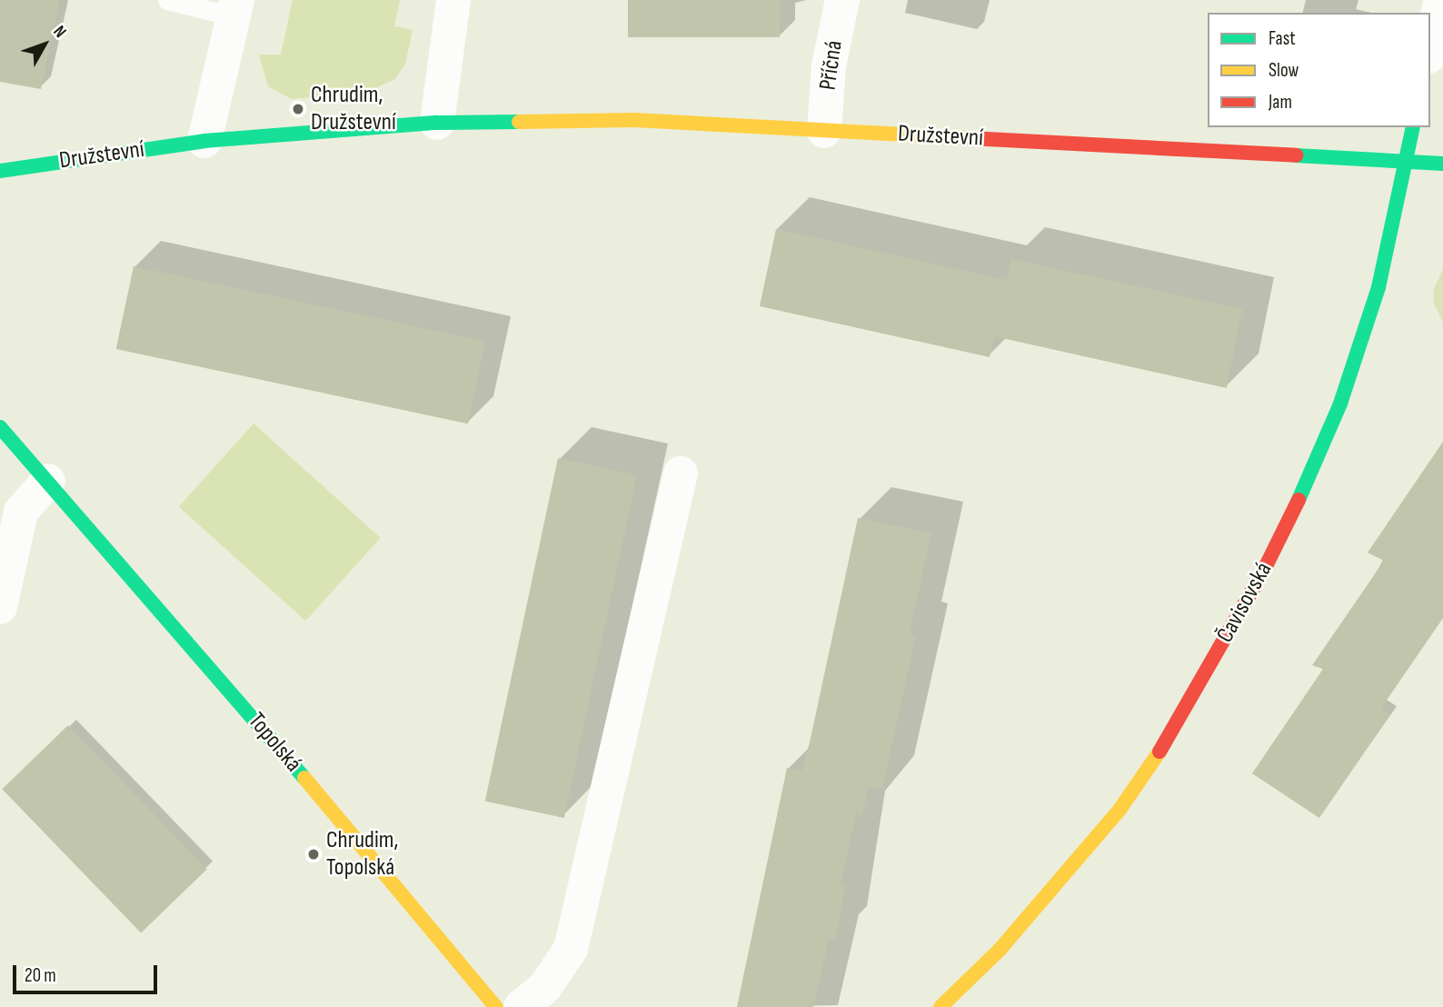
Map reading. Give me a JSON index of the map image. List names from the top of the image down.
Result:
{
  "streets": {
    "street": [
      "Příčná",
      "Družstevní",
      "Čavisovská",
      "Topolská"
    ]
  },
  "crossings": [
    ["Příčná", "Družstevní"],
    ["Družstevní", "Čavisovská"]
  ],
  "places": ["Chrudim, Družstevní", "Chrudim, Topolská"],
  "legend": ["Fast", "Slow", "Jam"],
  "scale_bar": "20 m",
  "north": "top right"
}
